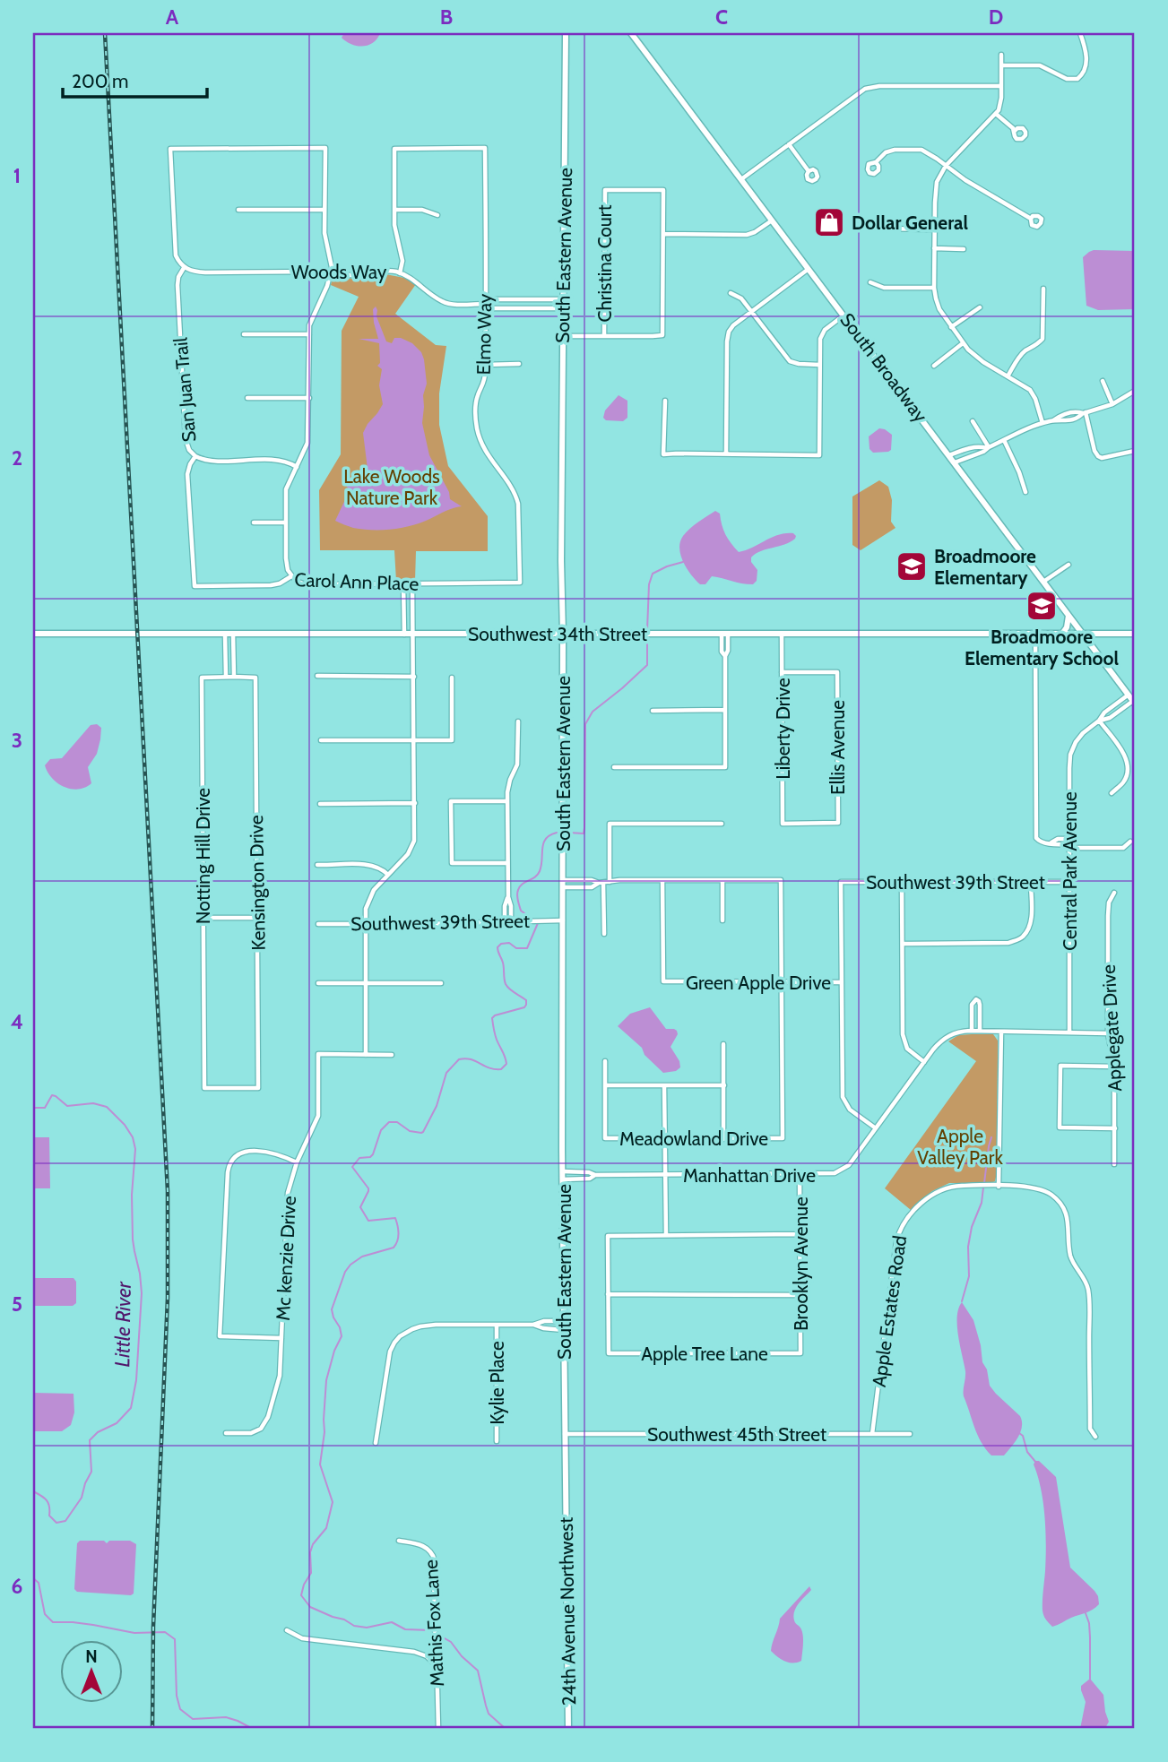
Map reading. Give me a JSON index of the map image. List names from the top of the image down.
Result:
{
  "streets": {
    "street": [
      "South Eastern Avenue",
      "Christina Court",
      "Woods Way",
      "Elmo Way",
      "South Broadway",
      "San Juan Trail",
      "Carol Ann Place",
      "Southwest 34th Street",
      "Liberty Drive",
      "Ellis Avenue",
      "Notting Hill Drive",
      "Central Park Avenue",
      "Southwest 39th Street",
      "Kensington Drive",
      "Green Apple Drive",
      "Applegate Drive",
      "Meadowland Drive",
      "Manhattan Drive",
      "Mc kenzie Drive",
      "Brooklyn Avenue",
      "Apple Estates Road",
      "Apple Tree Lane",
      "Kylie Place",
      "Southwest 45th Street",
      "24th Avenue Northwest",
      "Mathis Fox Lane"
    ]
  },
  "crossings": [
    ["South Eastern Avenue", "Woods Way"],
    ["South Eastern Avenue", "Southwest 34th Street"],
    ["South Eastern Avenue", "Southwest 39th Street"],
    ["South Eastern Avenue", "Manhattan Drive"],
    ["South Eastern Avenue", "Southwest 45th Street"],
    ["South Eastern Avenue", "24th Avenue Northwest"],
    ["Woods Way", "Elmo Way"],
    ["Woods Way", "San Juan Trail"],
    ["Elmo Way", "Carol Ann Place"],
    ["South Broadway", "Southwest 34th Street"],
    ["South Broadway", "Central Park Avenue"],
    ["San Juan Trail", "Carol Ann Place"],
    ["Southwest 34th Street", "Liberty Drive"],
    ["Liberty Drive", "Ellis Avenue"],
    ["Notting Hill Drive", "Kensington Drive"],
    ["Central Park Avenue", "Southwest 39th Street"],
    ["Central Park Avenue", "Manhattan Drive"],
    ["Southwest 39th Street", "Green Apple Drive"],
    ["Green Apple Drive", "Meadowland Drive"],
    ["Applegate Drive", "Manhattan Drive"],
    ["Manhattan Drive", "Brooklyn Avenue"],
    ["Brooklyn Avenue", "Apple Tree Lane"],
    ["Apple Estates Road", "Southwest 45th Street"]
  ],
  "water": ["Little River"],
  "parks": ["Lake Woods Nature Park", "Apple Valley Park"],
  "places": {
    "shop": ["Dollar General"],
    "school or university": ["Broadmoore Elementary", "Broadmoore Elementary School"]
  },
  "scale_bar": "200 m",
  "north": "top",
  "grid": {
    "columns": [
      "A",
      "B",
      "C",
      "D"
    ],
    "rows": [
      "1",
      "2",
      "3",
      "4",
      "5",
      "6"
    ]
  }
}
